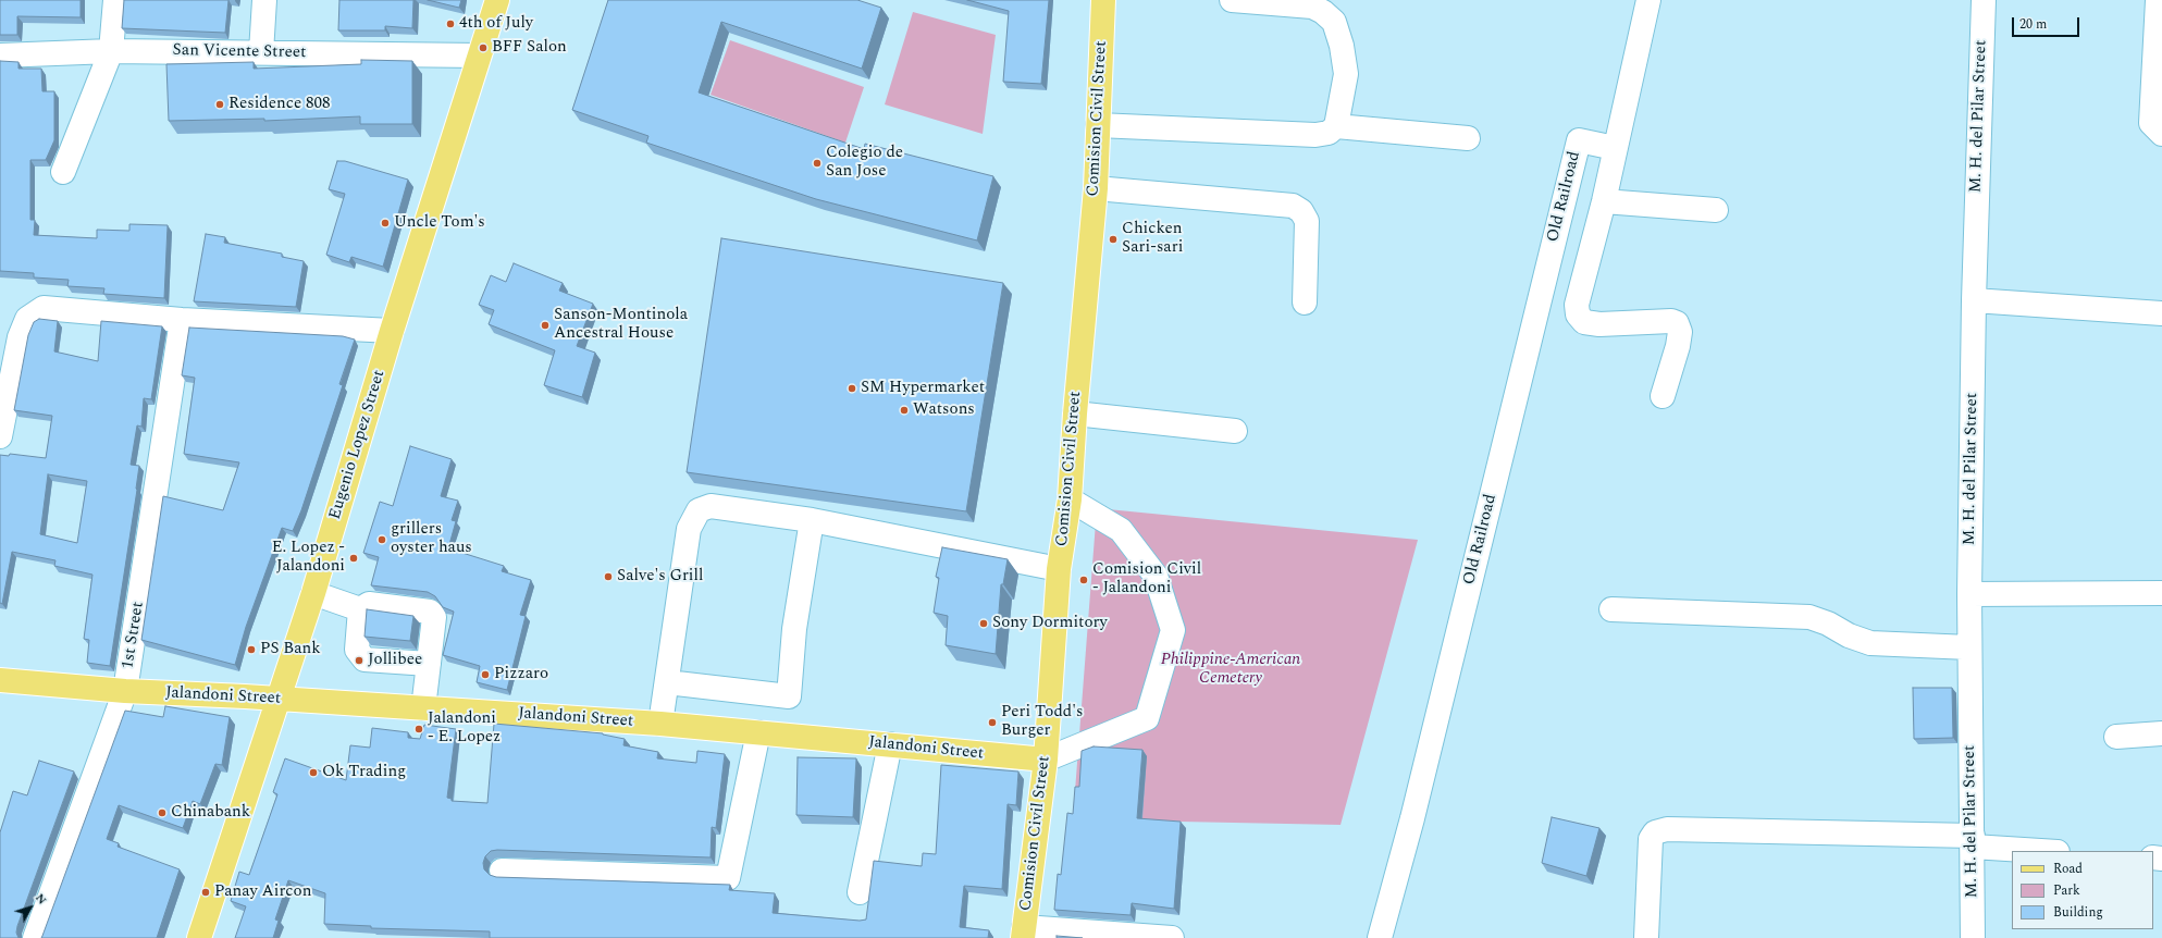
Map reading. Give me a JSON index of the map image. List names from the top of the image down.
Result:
{
  "streets": {
    "main road": ["Comision Civil Street", "Eugenio Lopez Street", "Jalandoni Street"],
    "street": [
      "San Vicente Street",
      "M. H. del Pilar Street",
      "Old Railroad",
      "1st Street"
    ]
  },
  "crossings": [
    ["San Vicente Street", "Eugenio Lopez Street"],
    ["Comision Civil Street", "Jalandoni Street"],
    ["Eugenio Lopez Street", "Jalandoni Street"],
    ["1st Street", "Jalandoni Street"]
  ],
  "parks": ["Philippine-American Cemetery"],
  "places": [
    "4th of July",
    "BFF Salon",
    "Residence 808",
    "Colegio de San Jose",
    "Uncle Tom's",
    "Chicken Sari-sari",
    "Sanson-Montinola Ancestral House",
    "SM Hypermarket",
    "Watsons",
    "grillers oyster haus",
    "E. Lopez - Jalandoni",
    "Salve's Grill",
    "Comision Civil - Jalandoni",
    "Sony Dormitory",
    "PS Bank",
    "Jollibee",
    "Pizzaro",
    "Peri Todd's Burger",
    "Jalandoni - E. Lopez",
    "Ok Trading",
    "Chinabank",
    "Panay Aircon"
  ],
  "legend": ["Road", "Park", "Building"],
  "scale_bar": "20 m",
  "north": "top right"
}
